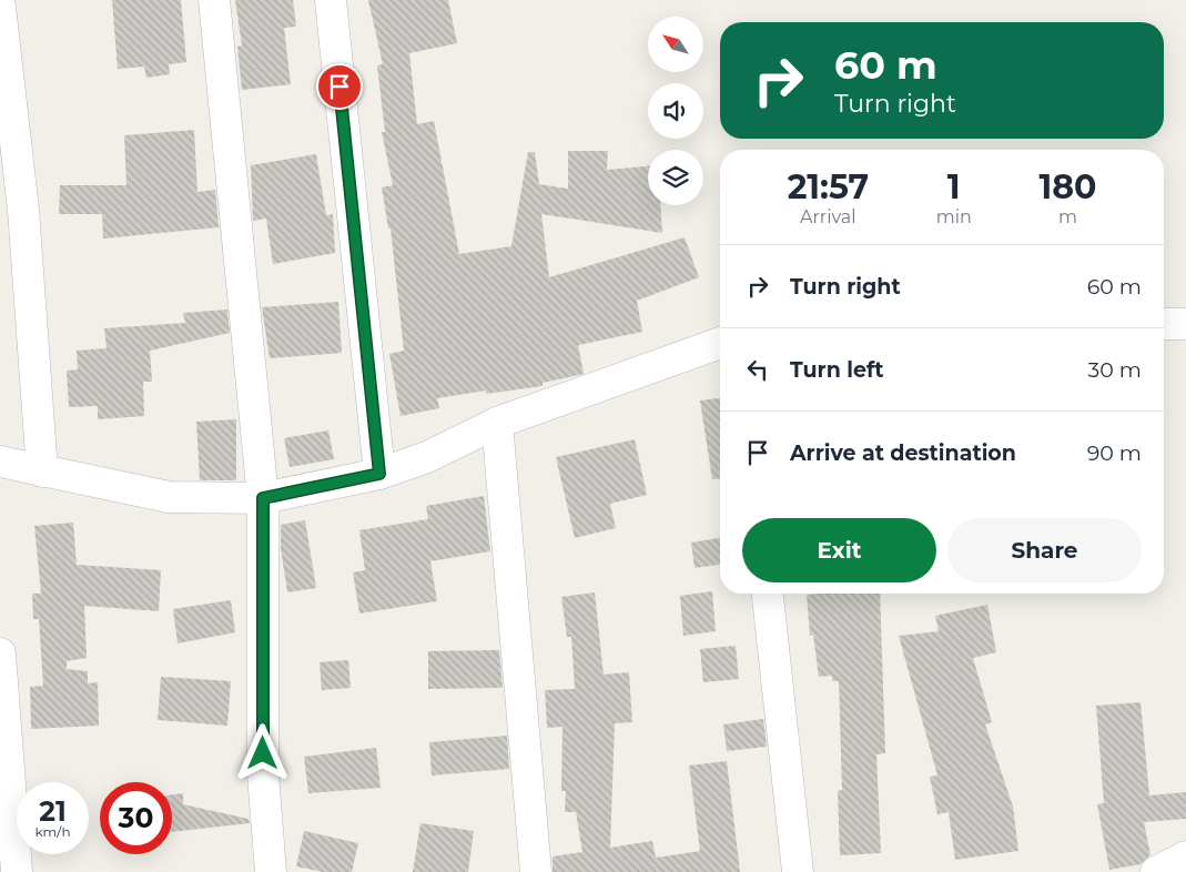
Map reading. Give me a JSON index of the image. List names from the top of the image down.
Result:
{
  "north": "top left",
  "page": {
    "turn": ["60 m", "Turn right"],
    "eta": [
      "21:57",
      "Arrival",
      "1",
      "min",
      "180",
      "m"
    ],
    "list": [
      {
        "name": "Turn right",
        "value": "60 m"
      },
      {
        "name": "Turn left",
        "value": "30 m"
      },
      {
        "name": "Arrive at destination",
        "value": "90 m"
      }
    ],
    "buttons": ["Exit", "Share"],
    "speed": "21 km/h",
    "limit": "30"
  }
}
